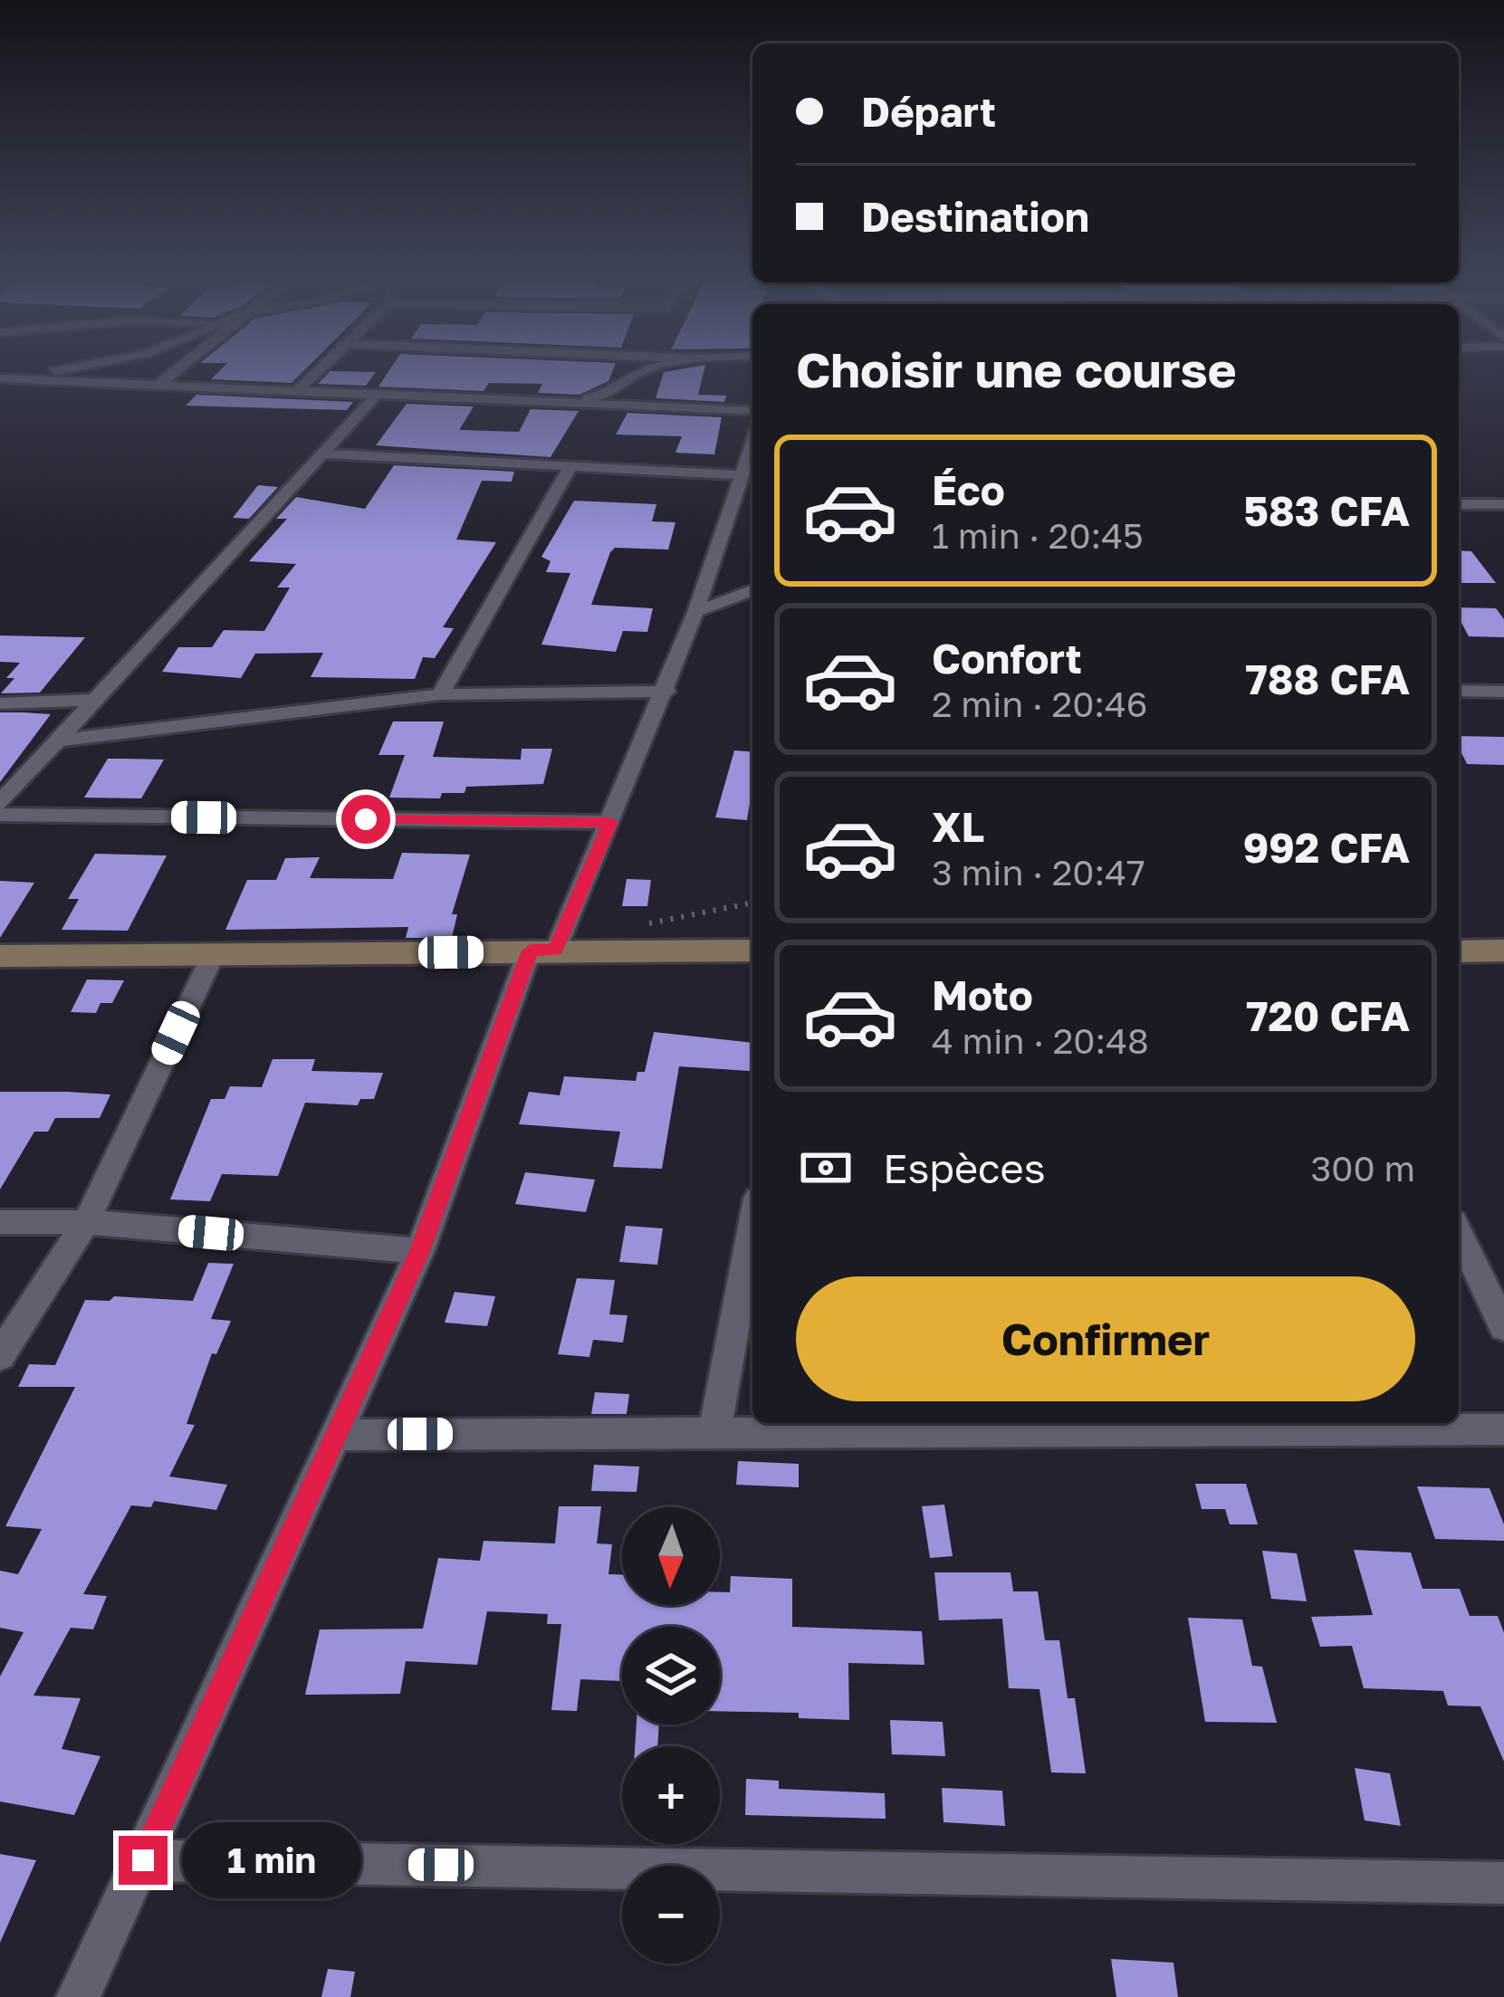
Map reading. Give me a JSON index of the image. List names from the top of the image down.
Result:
{
  "north": "bottom",
  "page": {
    "banner": ["Départ", "Destination"],
    "heading": "Choisir une course",
    "list": [
      {
        "name": "Éco",
        "note": "1 min · 20:45",
        "value": "583 CFA"
      },
      {
        "name": "Confort",
        "note": "2 min · 20:46",
        "value": "788 CFA"
      },
      {
        "name": "XL",
        "note": "3 min · 20:47",
        "value": "992 CFA"
      },
      {
        "name": "Moto",
        "note": "4 min · 20:48",
        "value": "720 CFA"
      }
    ],
    "pay": ["Espèces", "300 m"],
    "buttons": "Confirmer",
    "map_buttons": ["+", "−"],
    "bubble": "1 min"
  }
}
